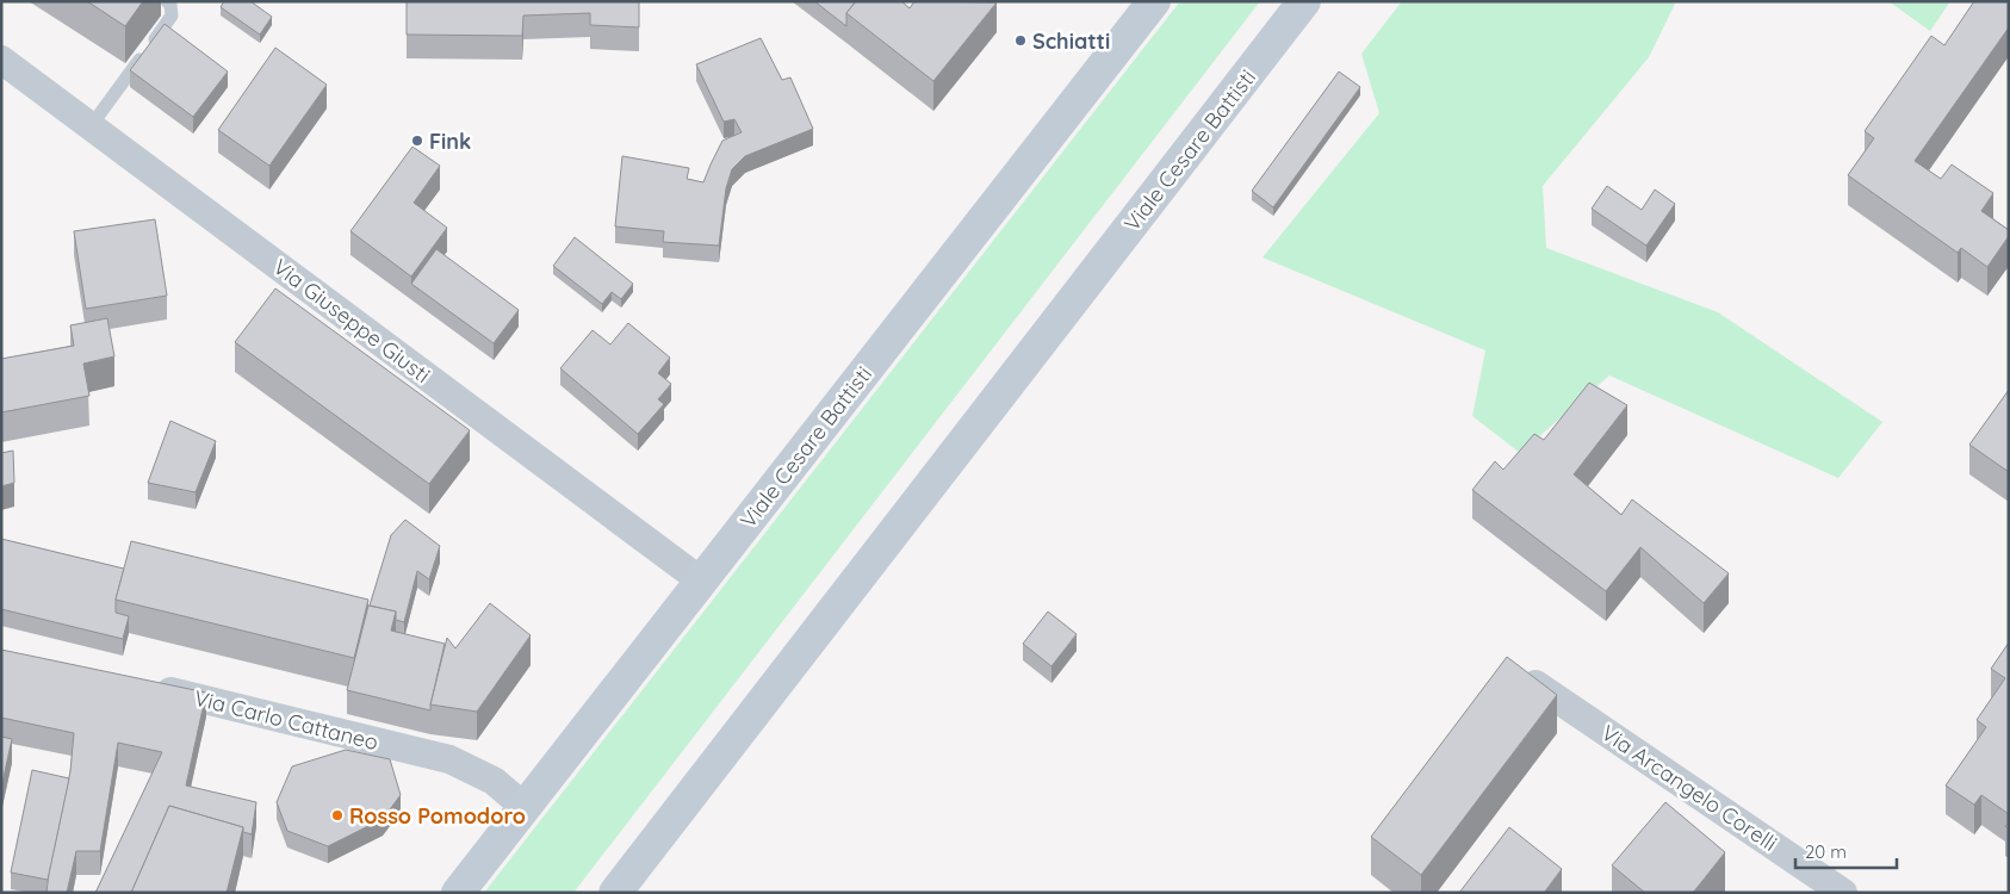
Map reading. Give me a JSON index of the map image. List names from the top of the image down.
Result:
{
  "streets": {
    "main road": ["Viale Cesare Battisti"],
    "street": ["Via Giuseppe Giusti", "Via Carlo Cattaneo", "Via Arcangelo Corelli"]
  },
  "crossings": [
    ["Viale Cesare Battisti", "Via Giuseppe Giusti"],
    ["Viale Cesare Battisti", "Via Carlo Cattaneo"]
  ],
  "places": ["Schiatti", "Fink", "Rosso Pomodoro"],
  "scale_bar": "20 m"
}
